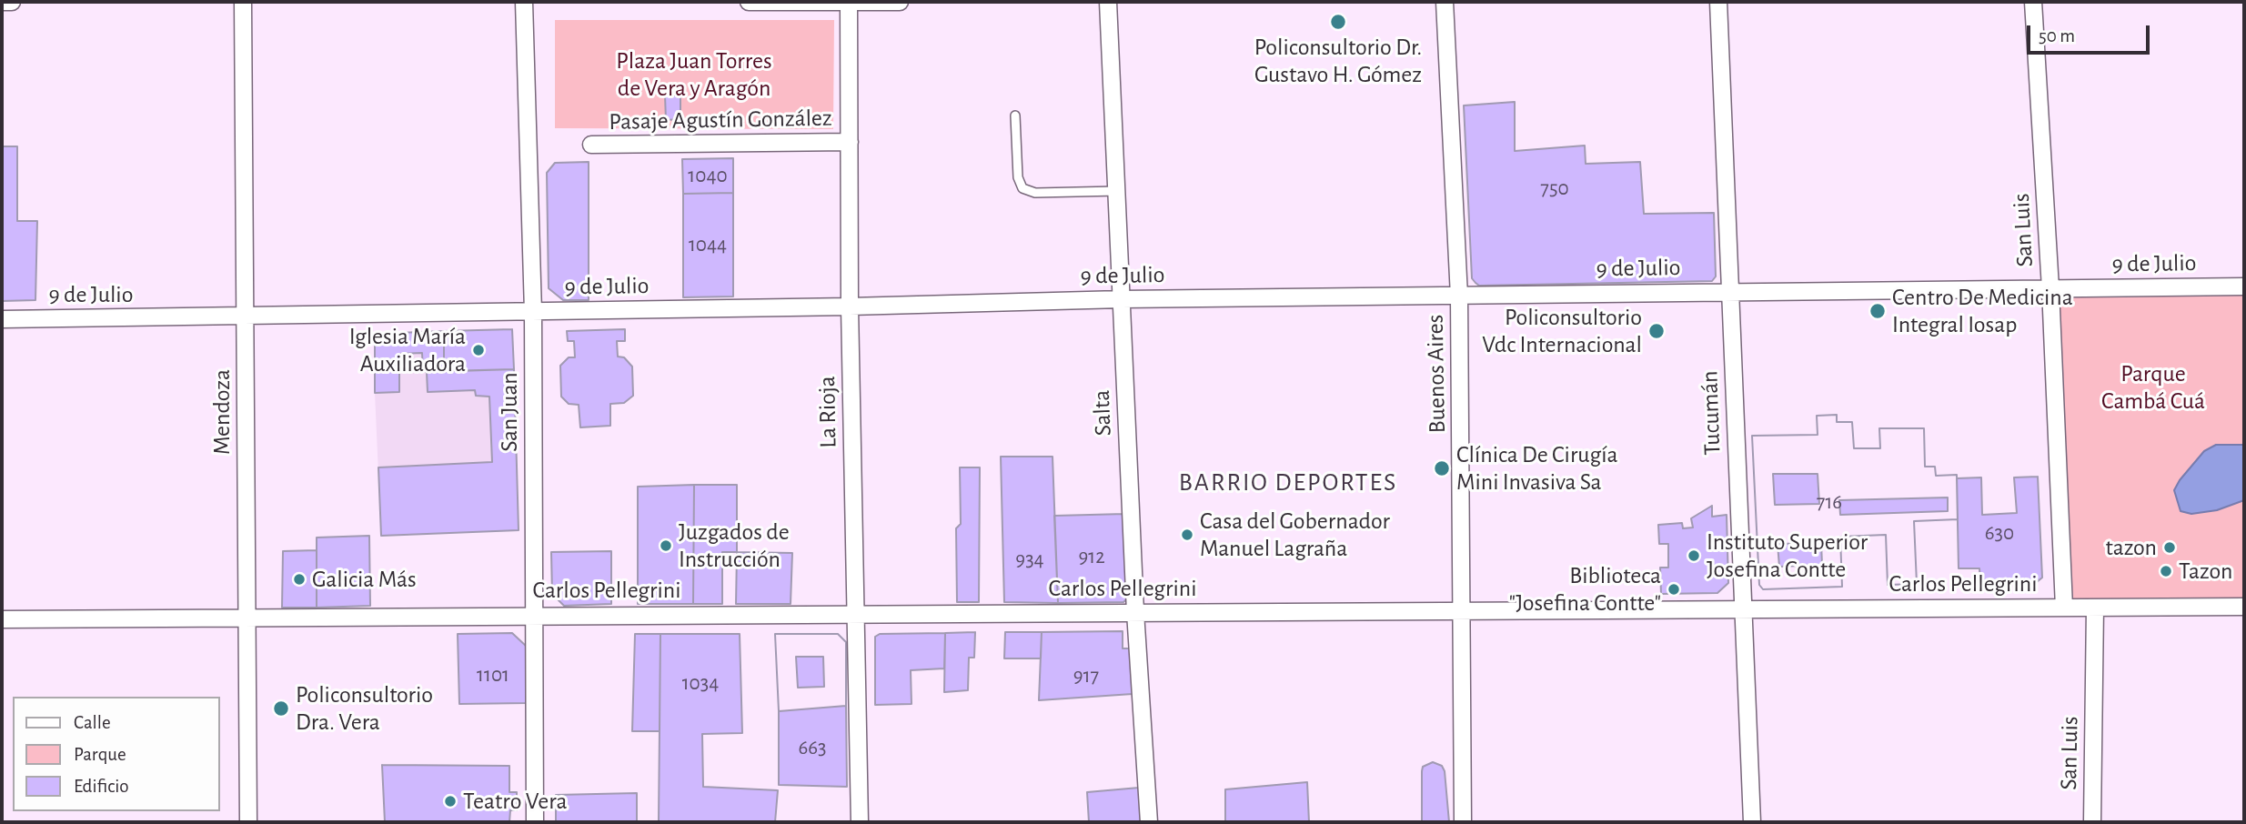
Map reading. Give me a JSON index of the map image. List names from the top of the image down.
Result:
{
  "streets": {
    "street": [
      "Pasaje Agustín González",
      "San Luis",
      "9 de Julio",
      "Buenos Aires",
      "Mendoza",
      "San Juan",
      "La Rioja",
      "Salta",
      "Tucumán",
      "Carlos Pellegrini"
    ]
  },
  "crossings": [
    ["Pasaje Agustín González", "La Rioja"],
    ["San Luis", "9 de Julio"],
    ["San Luis", "Carlos Pellegrini"],
    ["9 de Julio", "Buenos Aires"],
    ["9 de Julio", "Mendoza"],
    ["9 de Julio", "San Juan"],
    ["9 de Julio", "La Rioja"],
    ["9 de Julio", "Salta"],
    ["9 de Julio", "Tucumán"],
    ["Buenos Aires", "Carlos Pellegrini"],
    ["Mendoza", "Carlos Pellegrini"],
    ["San Juan", "Carlos Pellegrini"],
    ["La Rioja", "Carlos Pellegrini"],
    ["Salta", "Carlos Pellegrini"],
    ["Tucumán", "Carlos Pellegrini"]
  ],
  "districts": ["BARRIO DEPORTES"],
  "parks": ["Plaza Juan Torres de Vera y Aragón", "Parque Cambá Cuá"],
  "places": [
    "Policonsultorio Dr. Gustavo H. Gómez",
    "Centro De Medicina Integral Iosap",
    "Policonsultorio Vdc Internacional",
    "Iglesia María Auxiliadora",
    "Clínica De Cirugía Mini Invasiva Sa",
    "Casa del Gobernador Manuel Lagraña",
    "Juzgados de Instrucción",
    "tazon",
    "Instituto Superior Josefina Contte",
    "Tazon",
    "Galicia Más",
    "Biblioteca \"Josefina Contte\"",
    "Policonsultorio Dra. Vera",
    "Teatro Vera"
  ],
  "house_numbers": [
    "1040",
    "750",
    "1044",
    "716",
    "630",
    "912",
    "934",
    "1101",
    "917",
    "1034",
    "663"
  ],
  "legend": ["Calle", "Parque", "Edificio"],
  "scale_bar": "50 m"
}
